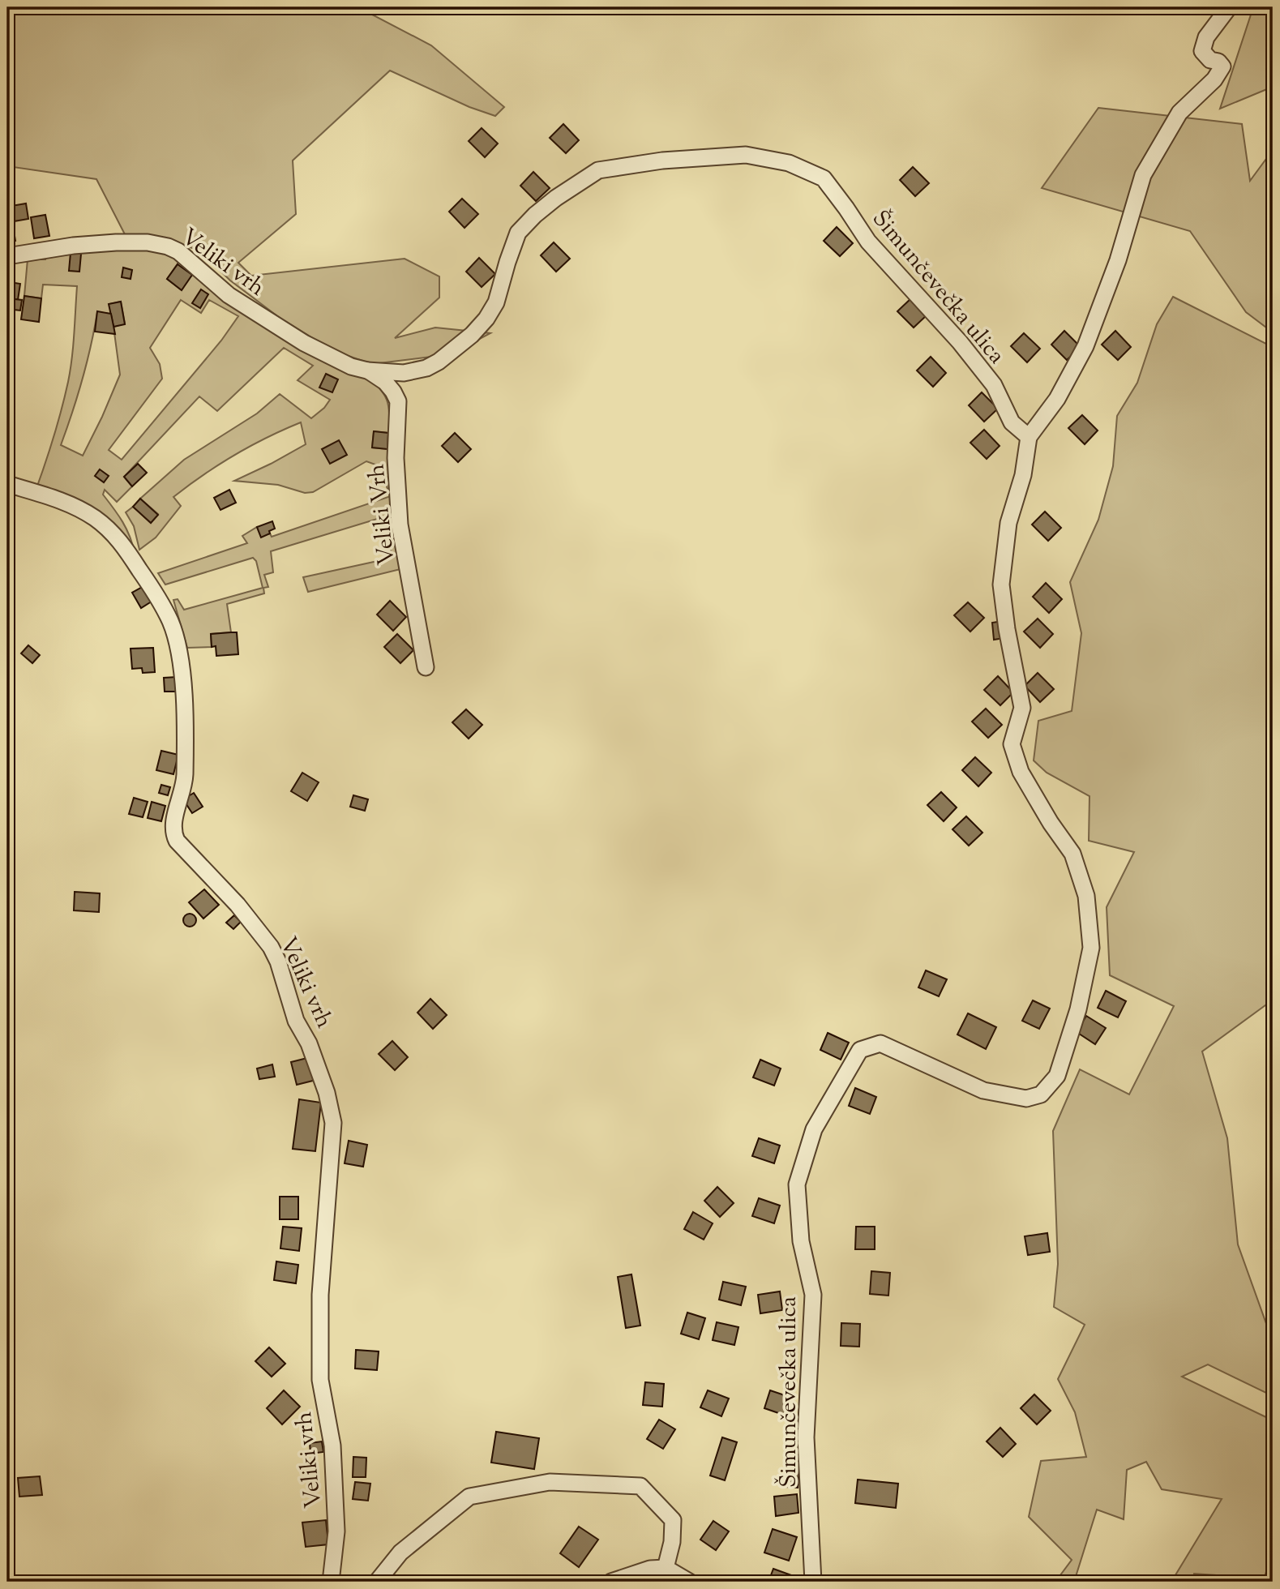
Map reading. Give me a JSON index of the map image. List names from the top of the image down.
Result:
{
  "streets": {
    "street": ["Veliki vrh", "Šimunčevečka ulica", "Veliki Vrh"]
  },
  "crossings": [
    ["Veliki vrh", "Šimunčevečka ulica"],
    ["Veliki vrh", "Veliki Vrh"],
    ["Šimunčevečka ulica", "Veliki Vrh"]
  ]
}
